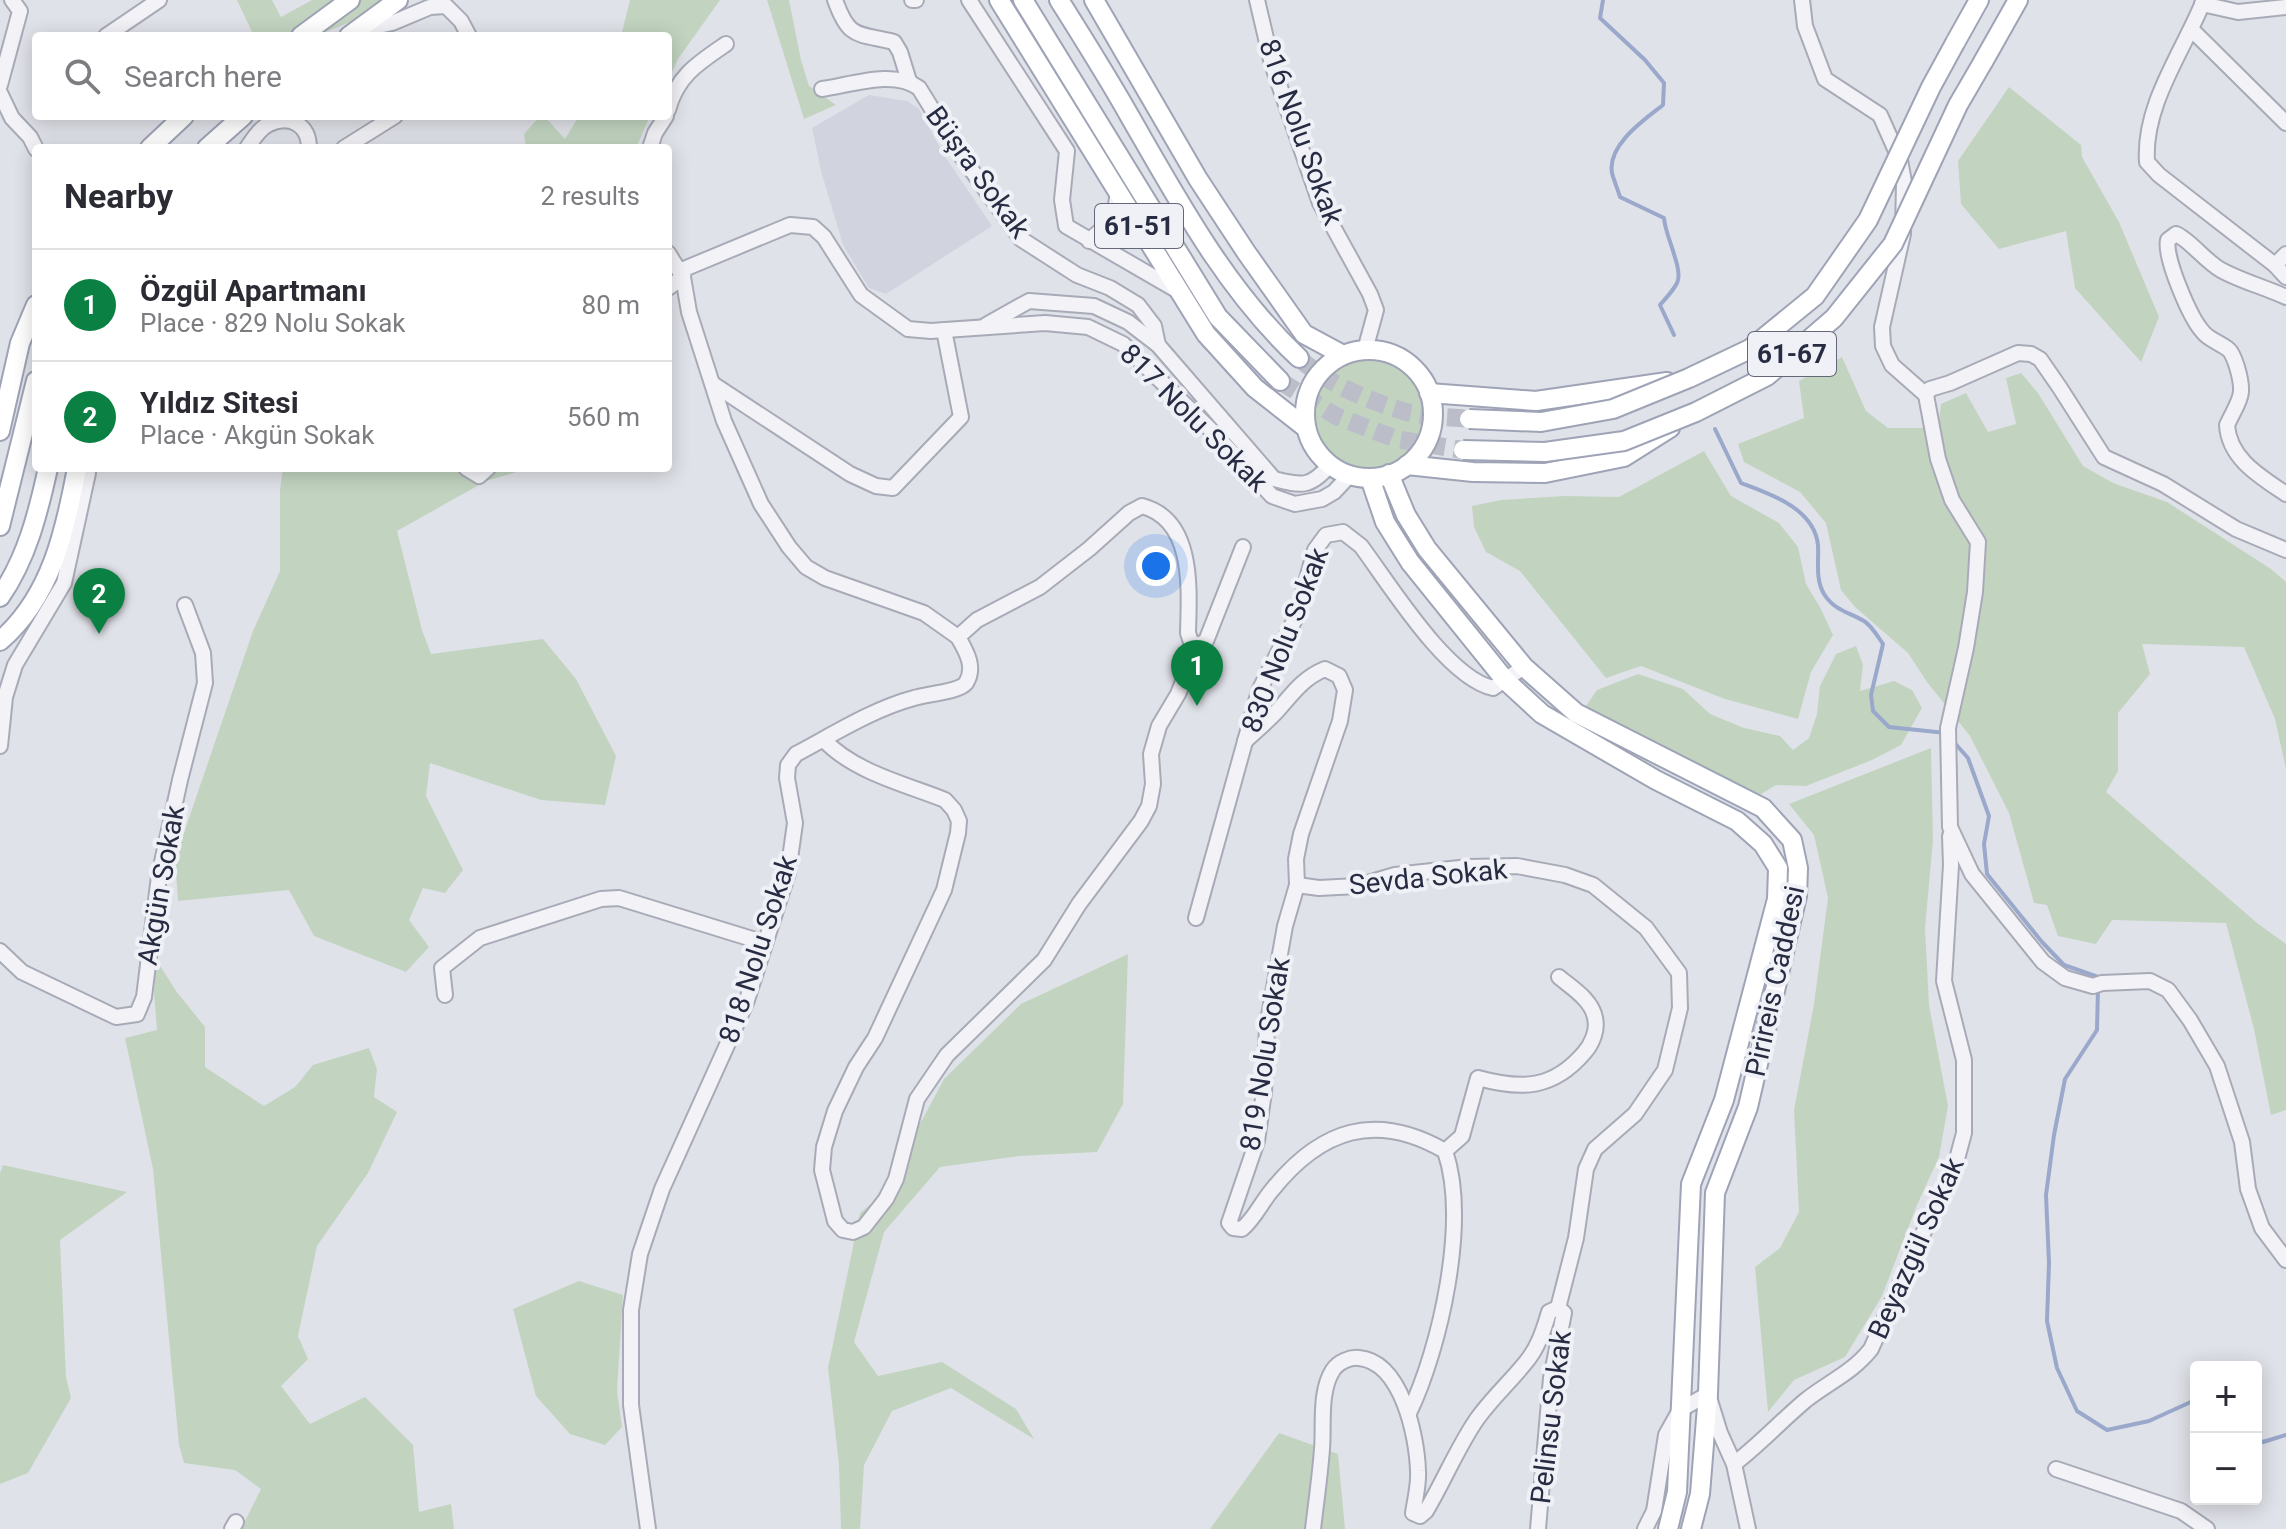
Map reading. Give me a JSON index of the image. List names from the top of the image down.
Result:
{
  "streets": {
    "main road": ["61-51", "61-67", "Pirireis Caddesi"],
    "street": [
      "816 Nolu Sokak",
      "Büşra Sokak",
      "817 Nolu Sokak",
      "830 Nolu Sokak",
      "Sevda Sokak",
      "Akgün Sokak",
      "818 Nolu Sokak",
      "819 Nolu Sokak",
      "Beyazgül Sokak",
      "Pelinsu Sokak"
    ]
  },
  "crossings": [
    ["816 Nolu Sokak", "61-51"],
    ["816 Nolu Sokak", "61-67"],
    ["816 Nolu Sokak", "817 Nolu Sokak"],
    ["816 Nolu Sokak", "Pirireis Caddesi"],
    ["Büşra Sokak", "61-51"],
    ["Büşra Sokak", "817 Nolu Sokak"],
    ["61-51", "61-67"],
    ["61-51", "817 Nolu Sokak"],
    ["61-51", "Pirireis Caddesi"],
    ["61-67", "817 Nolu Sokak"],
    ["61-67", "Pirireis Caddesi"],
    ["817 Nolu Sokak", "Pirireis Caddesi"],
    ["830 Nolu Sokak", "Pirireis Caddesi"],
    ["830 Nolu Sokak", "819 Nolu Sokak"],
    ["Sevda Sokak", "819 Nolu Sokak"],
    ["Sevda Sokak", "Pelinsu Sokak"]
  ],
  "page": {
    "search": "Search here",
    "heading": ["Nearby", "2 results"],
    "list": [
      {
        "mark": "1",
        "name": "Özgül Apartmanı",
        "note": "Place · 829 Nolu Sokak",
        "value": "80 m"
      },
      {
        "mark": "2",
        "name": "Yıldız Sitesi",
        "note": "Place · Akgün Sokak",
        "value": "560 m"
      }
    ],
    "pins": ["2", "1"],
    "map_buttons": ["+", "−"]
  }
}
